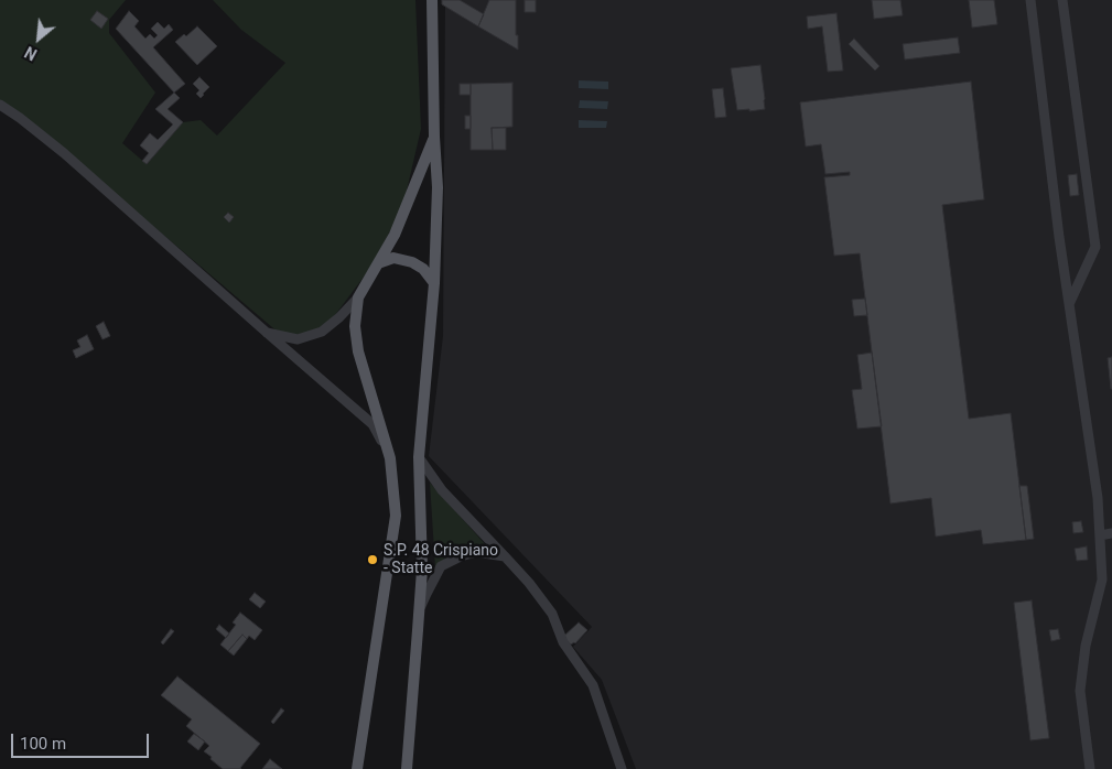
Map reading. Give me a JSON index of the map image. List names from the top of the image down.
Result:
{
  "places": ["S.P. 48 Crispiano - Statte"],
  "scale_bar": "100 m",
  "north": "bottom left"
}
